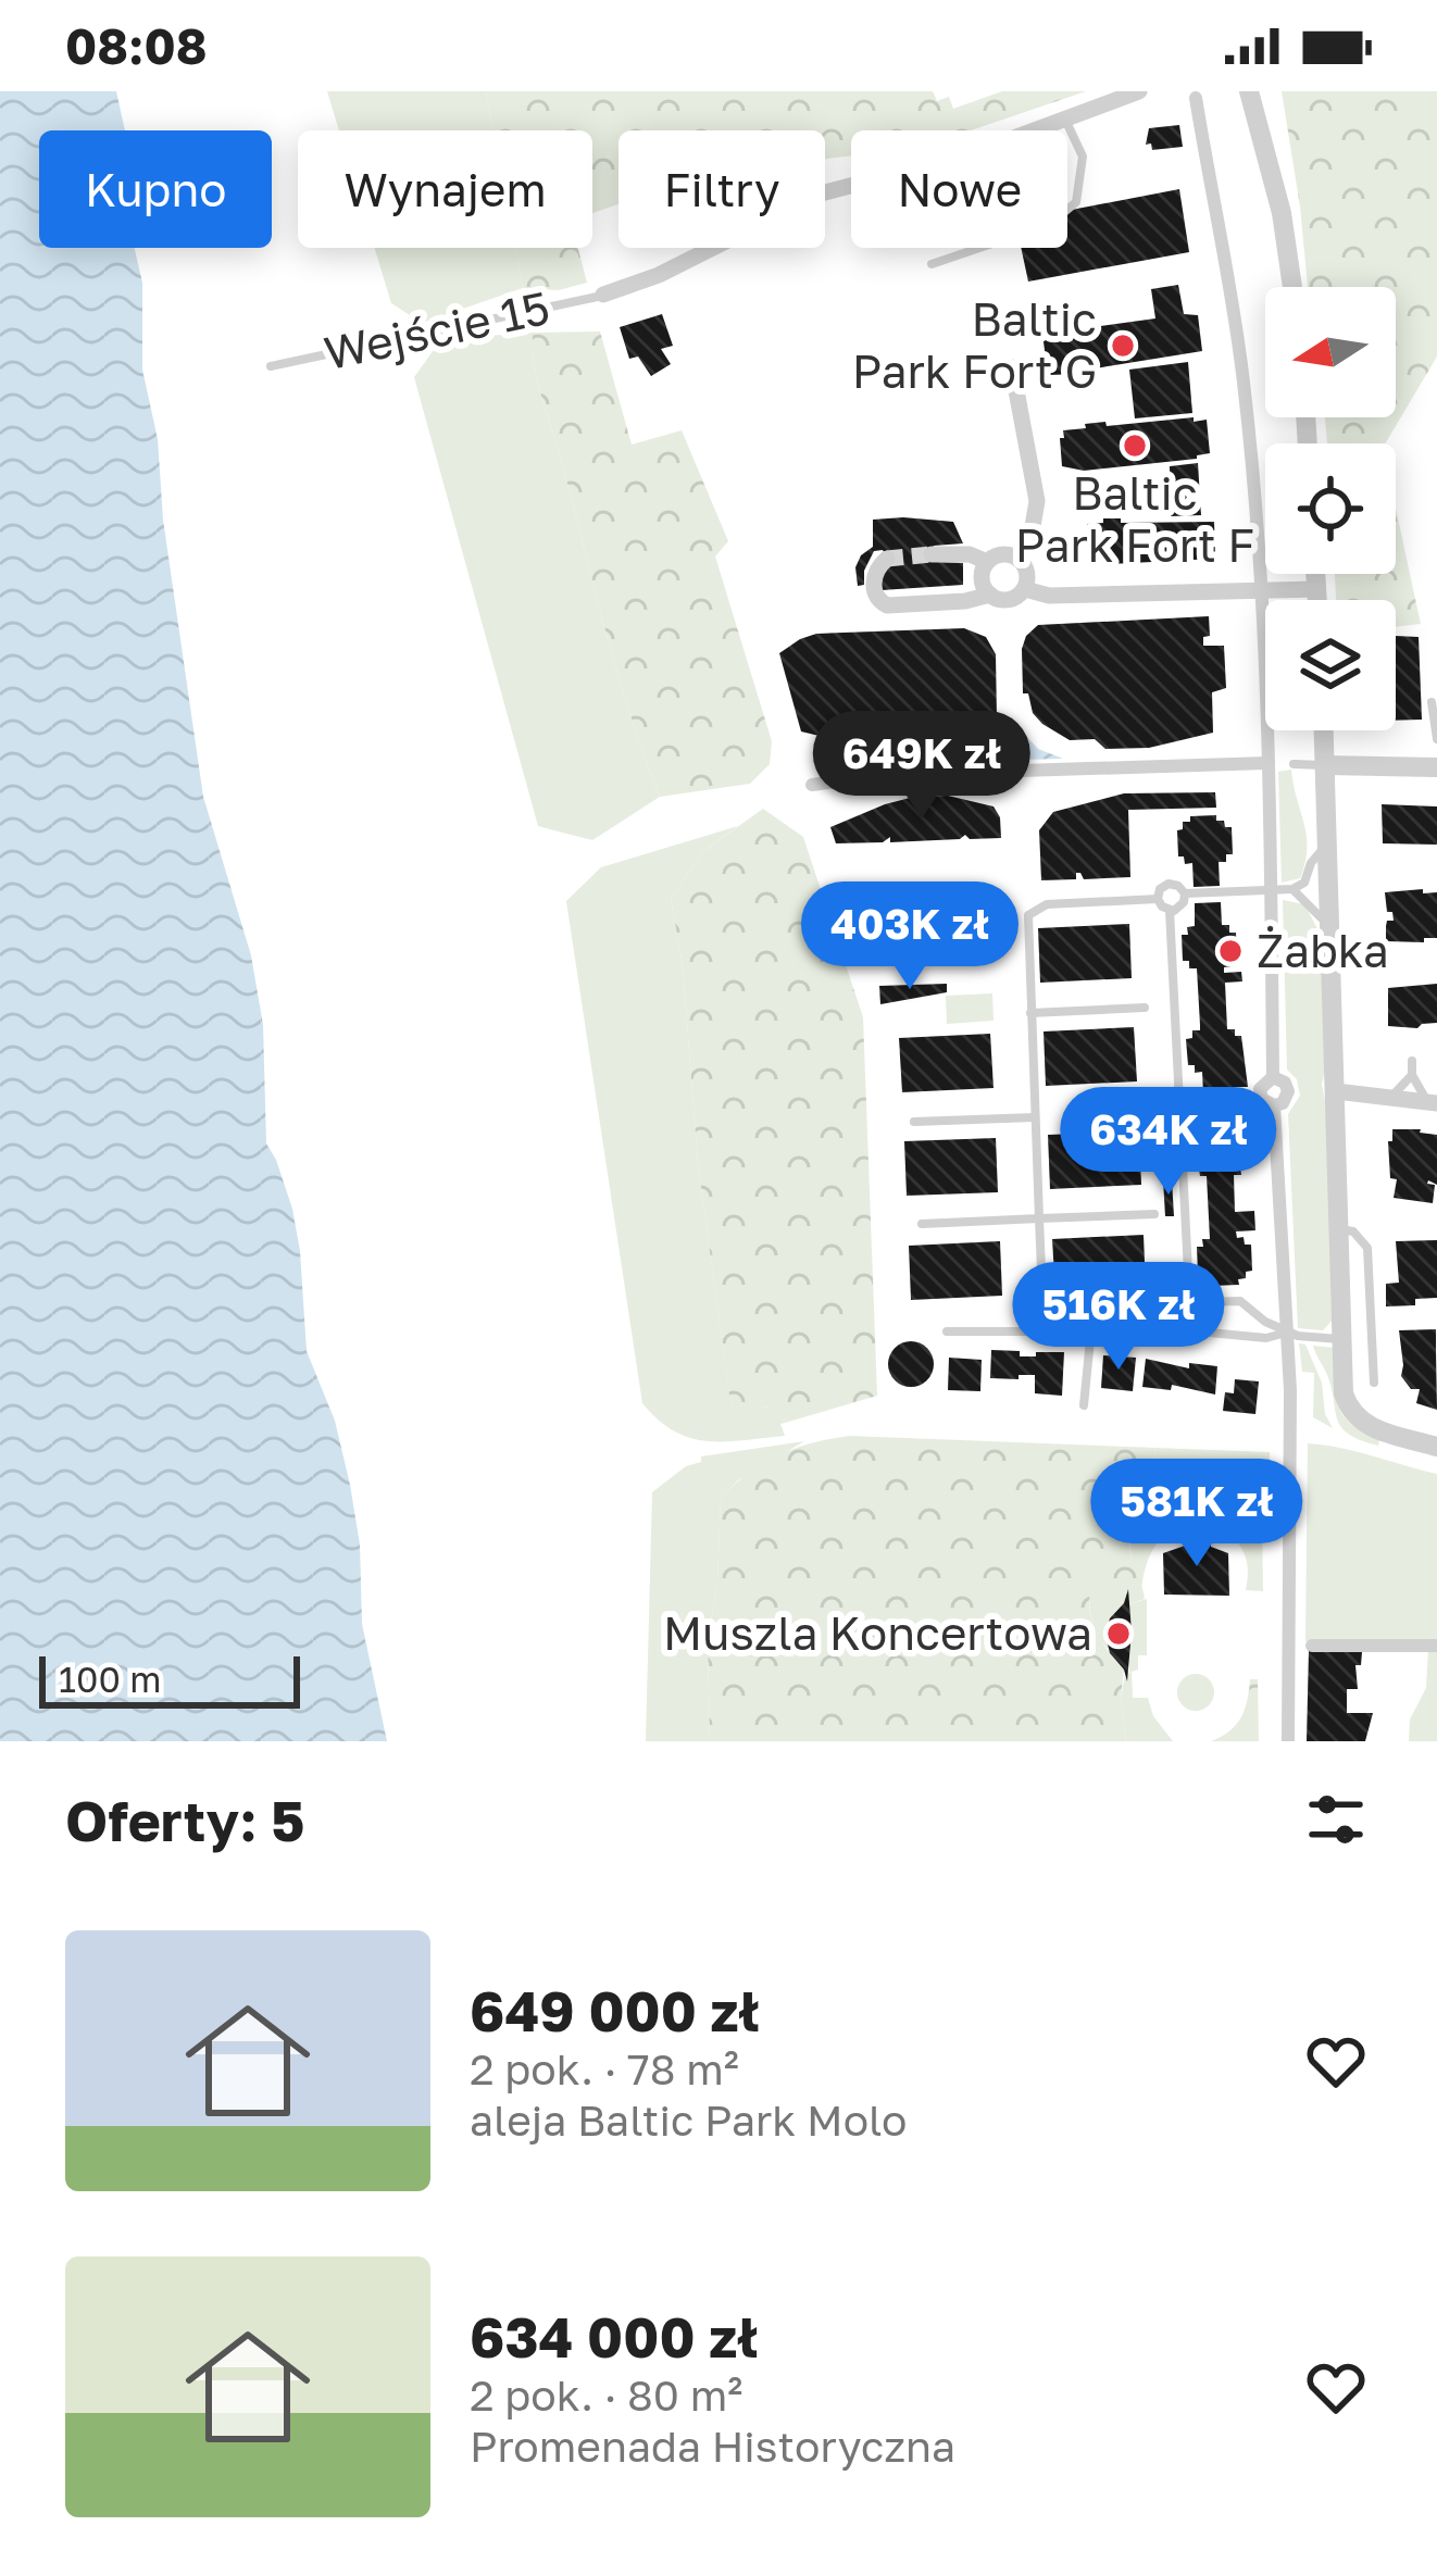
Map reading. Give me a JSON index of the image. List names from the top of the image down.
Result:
{
  "streets": {
    "lane": ["Wejście 15"]
  },
  "places": [
    "Baltic Park Fort G",
    "Baltic Park Fort F",
    "Żabka",
    "Muszla Koncertowa"
  ],
  "scale_bar": "100 m",
  "north": "left",
  "page": {
    "status": "08:08",
    "chip": [
      "Kupno",
      "Wynajem",
      "Filtry",
      "Nowe"
    ],
    "price": [
      "649K zł",
      "403K zł",
      "634K zł",
      "516K zł",
      "581K zł"
    ],
    "scale": "100 m",
    "heading": "Oferty: 5",
    "list": [
      {
        "name": "649 000 zł",
        "note": "2 pok. · 78 m² · aleja Baltic Park Molo"
      },
      {
        "name": "634 000 zł",
        "note": "2 pok. · 80 m² · Promenada Historyczna"
      }
    ]
  }
}
